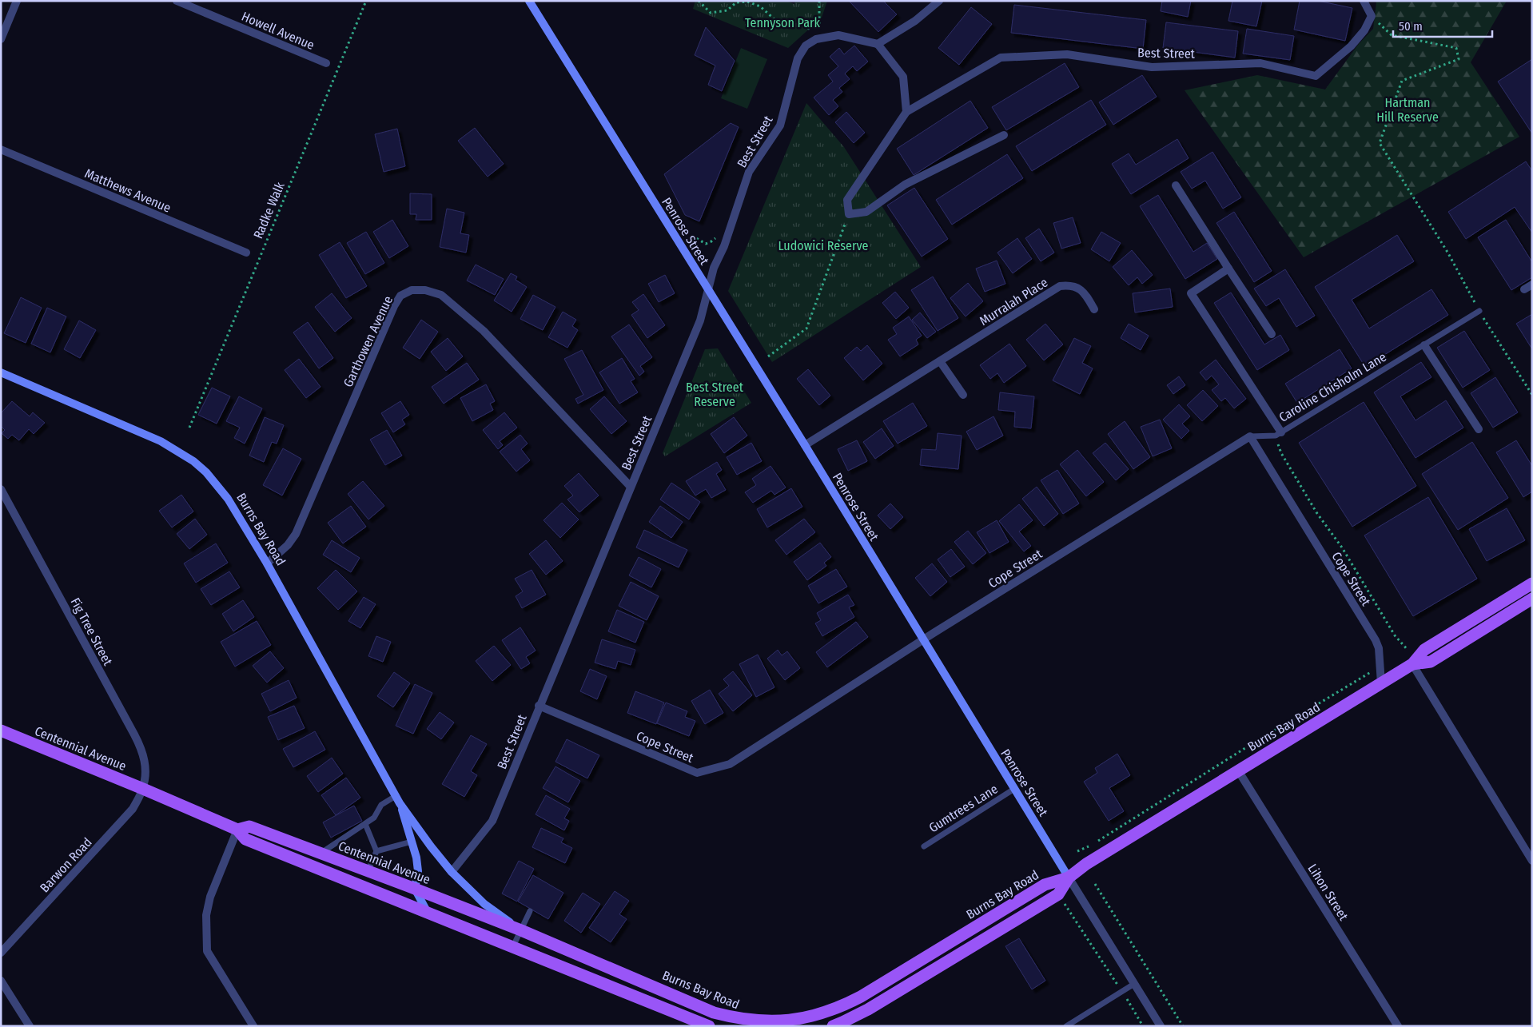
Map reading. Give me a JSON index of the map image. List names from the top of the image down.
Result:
{
  "streets": {
    "main road": ["Penrose Street", "Burns Bay Road", "Centennial Avenue"],
    "street": [
      "Howell Avenue",
      "Best Street",
      "Matthews Avenue",
      "Murralah Place",
      "Garthowen Avenue",
      "Cope Street",
      "Fig Tree Street",
      "Barwon Road",
      "Lihon Street"
    ],
    "lane": ["Caroline Chisholm Lane", "Gumtrees Lane"],
    "path": ["Radke Walk"]
  },
  "crossings": [
    ["Best Street", "Penrose Street"],
    ["Best Street", "Garthowen Avenue"],
    ["Best Street", "Burns Bay Road"],
    ["Best Street", "Cope Street"],
    ["Penrose Street", "Murralah Place"],
    ["Penrose Street", "Burns Bay Road"],
    ["Penrose Street", "Cope Street"],
    ["Penrose Street", "Gumtrees Lane"],
    ["Garthowen Avenue", "Burns Bay Road"],
    ["Caroline Chisholm Lane", "Cope Street"],
    ["Burns Bay Road", "Cope Street"],
    ["Burns Bay Road", "Centennial Avenue"],
    ["Burns Bay Road", "Lihon Street"],
    ["Fig Tree Street", "Centennial Avenue"],
    ["Fig Tree Street", "Barwon Road"],
    ["Centennial Avenue", "Barwon Road"]
  ],
  "parks": [
    "Tennyson Park",
    "Hartman Hill Reserve",
    "Ludowici Reserve",
    "Best Street Reserve"
  ],
  "scale_bar": "50 m"
}
